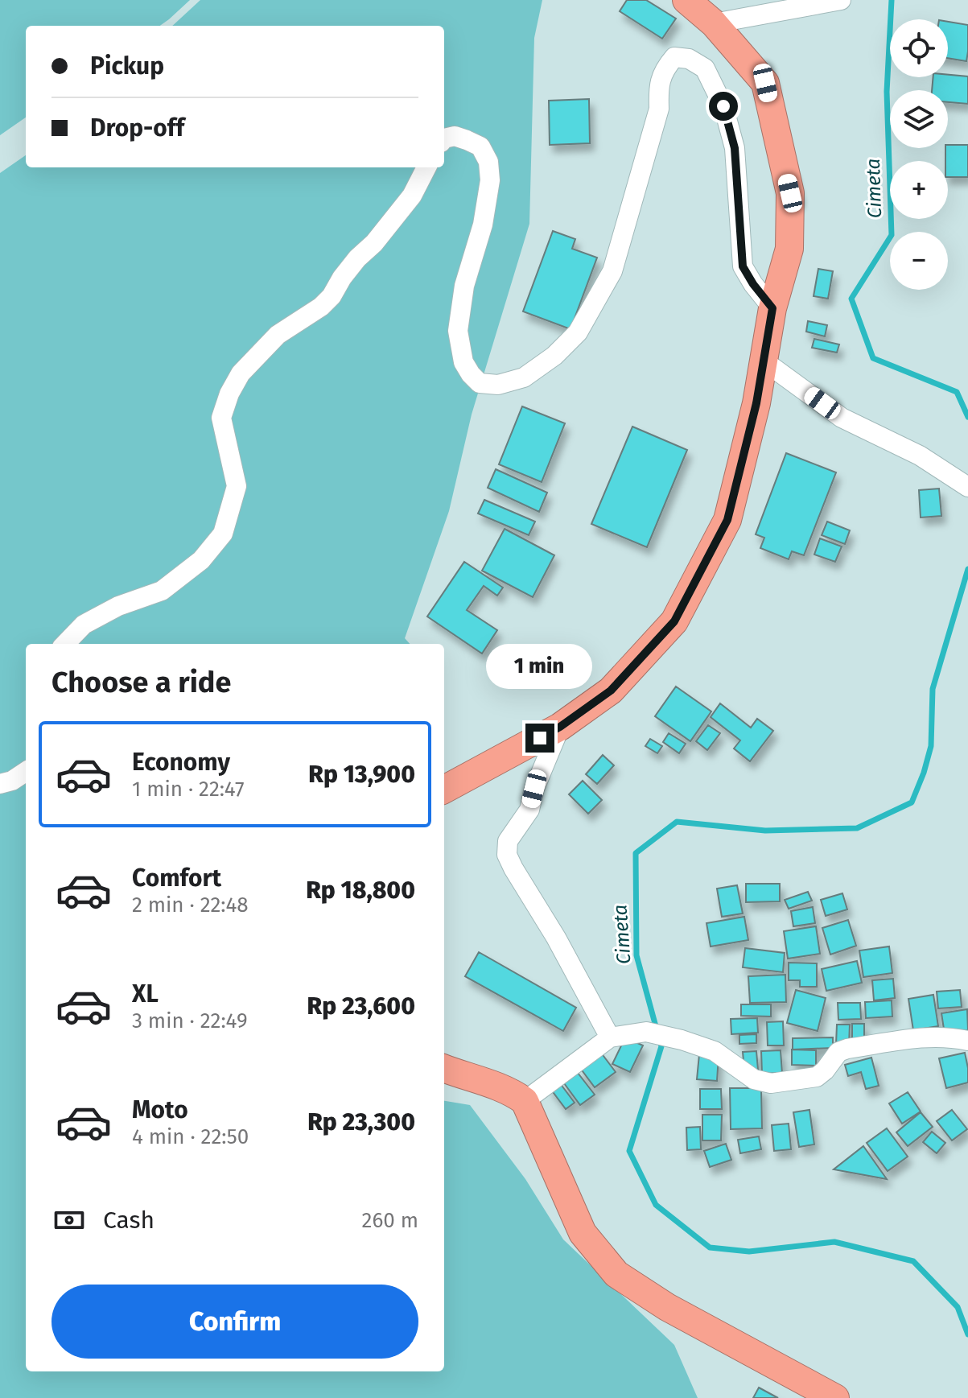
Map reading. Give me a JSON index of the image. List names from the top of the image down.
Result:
{
  "water": ["Cimeta"],
  "page": {
    "map_buttons": ["+", "−"],
    "banner": ["Pickup", "Drop-off"],
    "bubble": "1 min",
    "heading": "Choose a ride",
    "list": [
      {
        "name": "Economy",
        "note": "1 min · 22:47",
        "value": "Rp 13,900"
      },
      {
        "name": "Comfort",
        "note": "2 min · 22:48",
        "value": "Rp 18,800"
      },
      {
        "name": "XL",
        "note": "3 min · 22:49",
        "value": "Rp 23,600"
      },
      {
        "name": "Moto",
        "note": "4 min · 22:50",
        "value": "Rp 23,300"
      }
    ],
    "pay": ["Cash", "260 m"],
    "buttons": "Confirm"
  }
}
